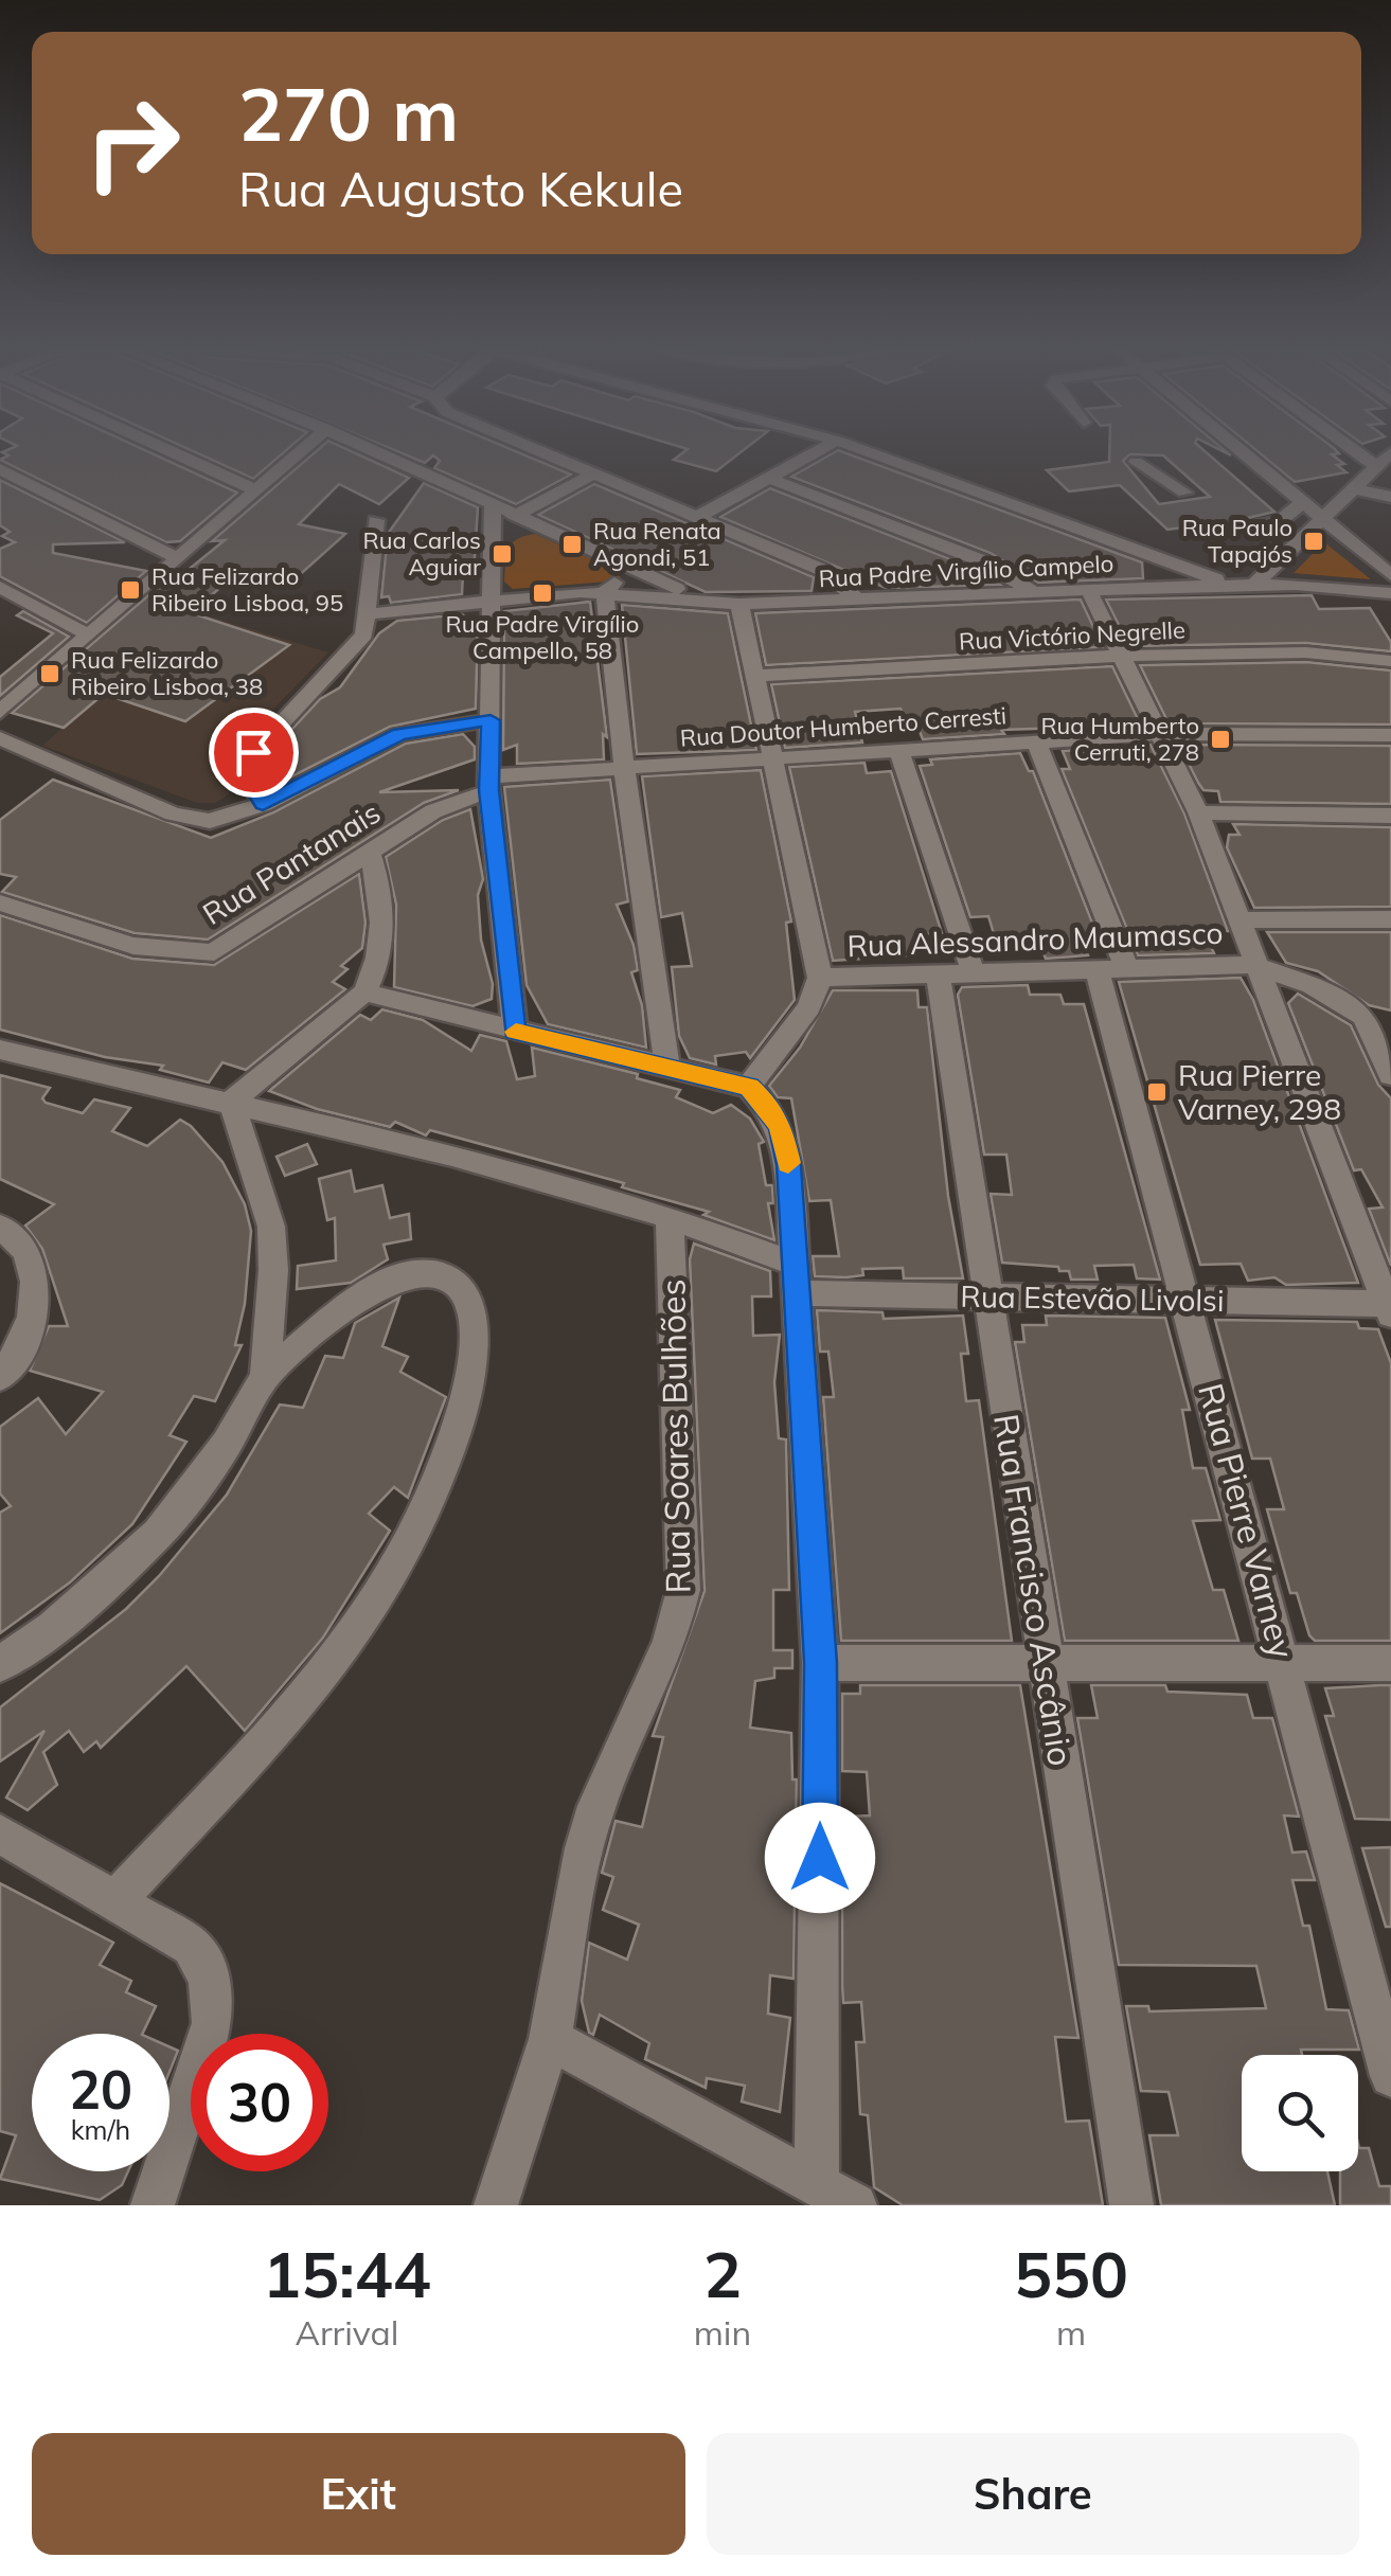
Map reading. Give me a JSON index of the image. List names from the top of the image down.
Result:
{
  "streets": {
    "street": [
      "Rua Padre Virgílio Campelo",
      "Rua Victório Negrelle",
      "Rua Doutor Humberto Cerresti",
      "Rua Pantanais",
      "Rua Alessandro Maumasco",
      "Rua Estevão Livolsi",
      "Rua Soares Bulhões",
      "Rua Pierre Varney",
      "Rua Francisco Ascânio"
    ]
  },
  "crossings": [
    ["Rua Doutor Humberto Cerresti", "Rua Pantanais"],
    ["Rua Doutor Humberto Cerresti", "Rua Francisco Ascânio"],
    ["Rua Alessandro Maumasco", "Rua Pierre Varney"],
    ["Rua Alessandro Maumasco", "Rua Francisco Ascânio"],
    ["Rua Estevão Livolsi", "Rua Soares Bulhões"],
    ["Rua Estevão Livolsi", "Rua Pierre Varney"],
    ["Rua Estevão Livolsi", "Rua Francisco Ascânio"]
  ],
  "places": {
    "transit": [
      "Rua Paulo Tapajós",
      "Rua Renata Agondi, 51",
      "Rua Carlos Aguiar",
      "Rua Felizardo Ribeiro Lisboa, 95",
      "Rua Padre Virgílio Campello, 58",
      "Rua Felizardo Ribeiro Lisboa, 38",
      "Rua Humberto Cerruti, 278",
      "Rua Pierre Varney, 298"
    ]
  },
  "page": {
    "turn": ["270 m", "Rua Augusto Kekule"],
    "speed": "20 km/h",
    "limit": "30",
    "eta": [
      "15:44",
      "Arrival",
      "2",
      "min",
      "550",
      "m"
    ],
    "buttons": ["Exit", "Share"]
  }
}
